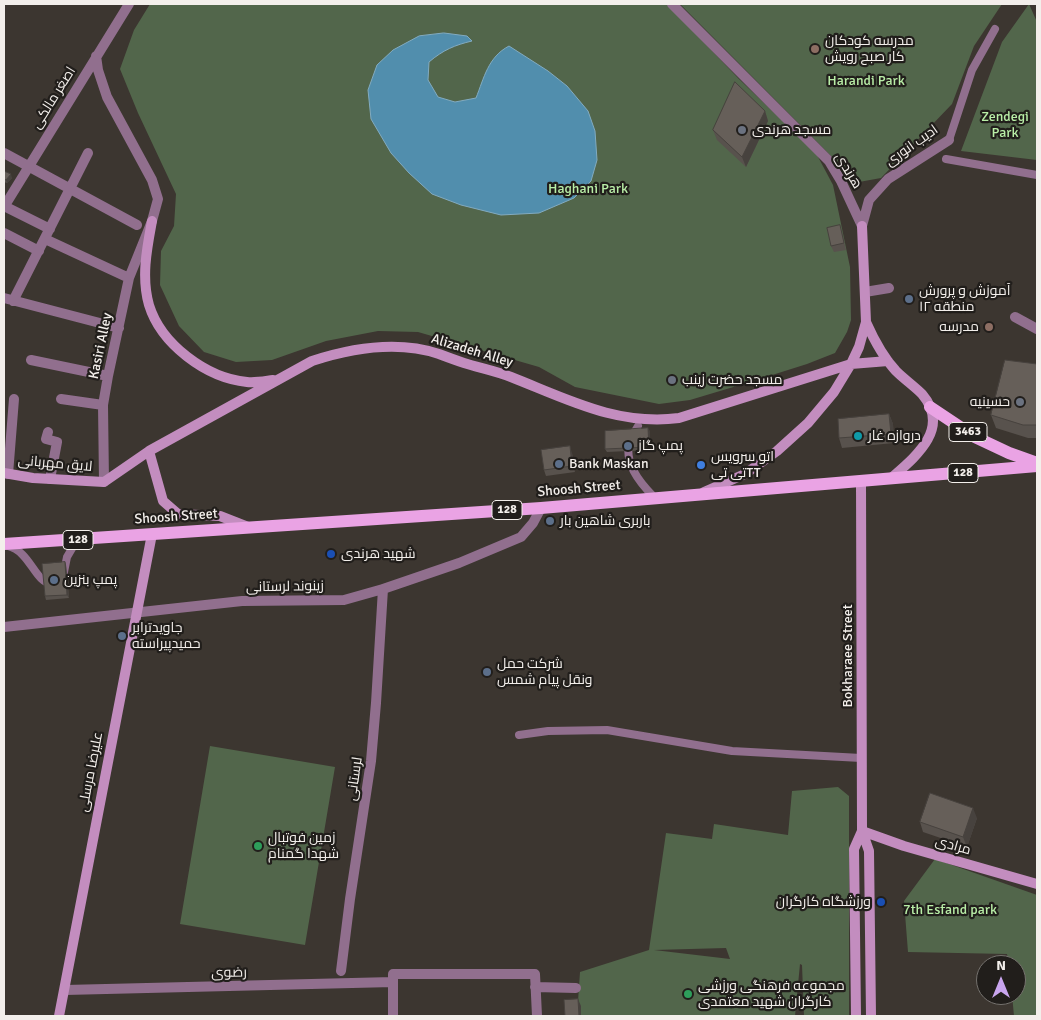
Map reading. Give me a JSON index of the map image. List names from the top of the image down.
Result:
{
  "streets": {
    "main road": ["3463", "128", "Shoosh Street"],
    "street": [
      "اصغر مالکی",
      "ادیب انوری",
      "هرندی",
      "Kasiri Alley",
      "Alizadeh Alley",
      "لایق مهربانی",
      "زینوند لرستانی",
      "Bokharaee Street",
      "علیرضا مرسلی",
      "لرستانی",
      "مرادی",
      "رضوی"
    ]
  },
  "crossings": [
    ["اصغر مالکی", "Kasiri Alley"],
    ["ادیب انوری", "هرندی"],
    ["هرندی", "Alizadeh Alley"],
    ["هرندی", "3463"],
    ["هرندی", "Shoosh Street"],
    ["Kasiri Alley", "Alizadeh Alley"],
    ["Kasiri Alley", "لایق مهربانی"],
    ["Alizadeh Alley", "لایق مهربانی"],
    ["3463", "Shoosh Street"],
    ["Shoosh Street", "زینوند لرستانی"],
    ["Shoosh Street", "Bokharaee Street"],
    ["Shoosh Street", "علیرضا مرسلی"],
    ["زینوند لرستانی", "علیرضا مرسلی"],
    ["زینوند لرستانی", "لرستانی"],
    ["Bokharaee Street", "مرادی"],
    ["علیرضا مرسلی", "رضوی"]
  ],
  "parks": [
    "Harandi Park",
    "Zendegi Park",
    "Haghani Park",
    "7th Esfand park"
  ],
  "places": [
    "مدرسه کودکان کار صبح رویش",
    "مسجد هرندی",
    "آموزش و پرورش منطقه ۱۲",
    "مدرسه",
    "مسجد حضرت زینب",
    "حسینیه",
    "دروازه غار",
    "پمپ گاز",
    "Bank Maskan",
    "اتو سرویس تی تیTT",
    "باربری شاهین بار",
    "شهید هرندی",
    "پمپ بنزین",
    "جاویدترابر حمیدپیراسته",
    "شرکت حمل ونقل پیام شمس",
    "زمین فوتبال شهدا گمنام",
    "ورزشگاه کارگران",
    "مجموعه فرهنگی ورزشی کارگران شهید معتمدی"
  ],
  "north": "top"
}
